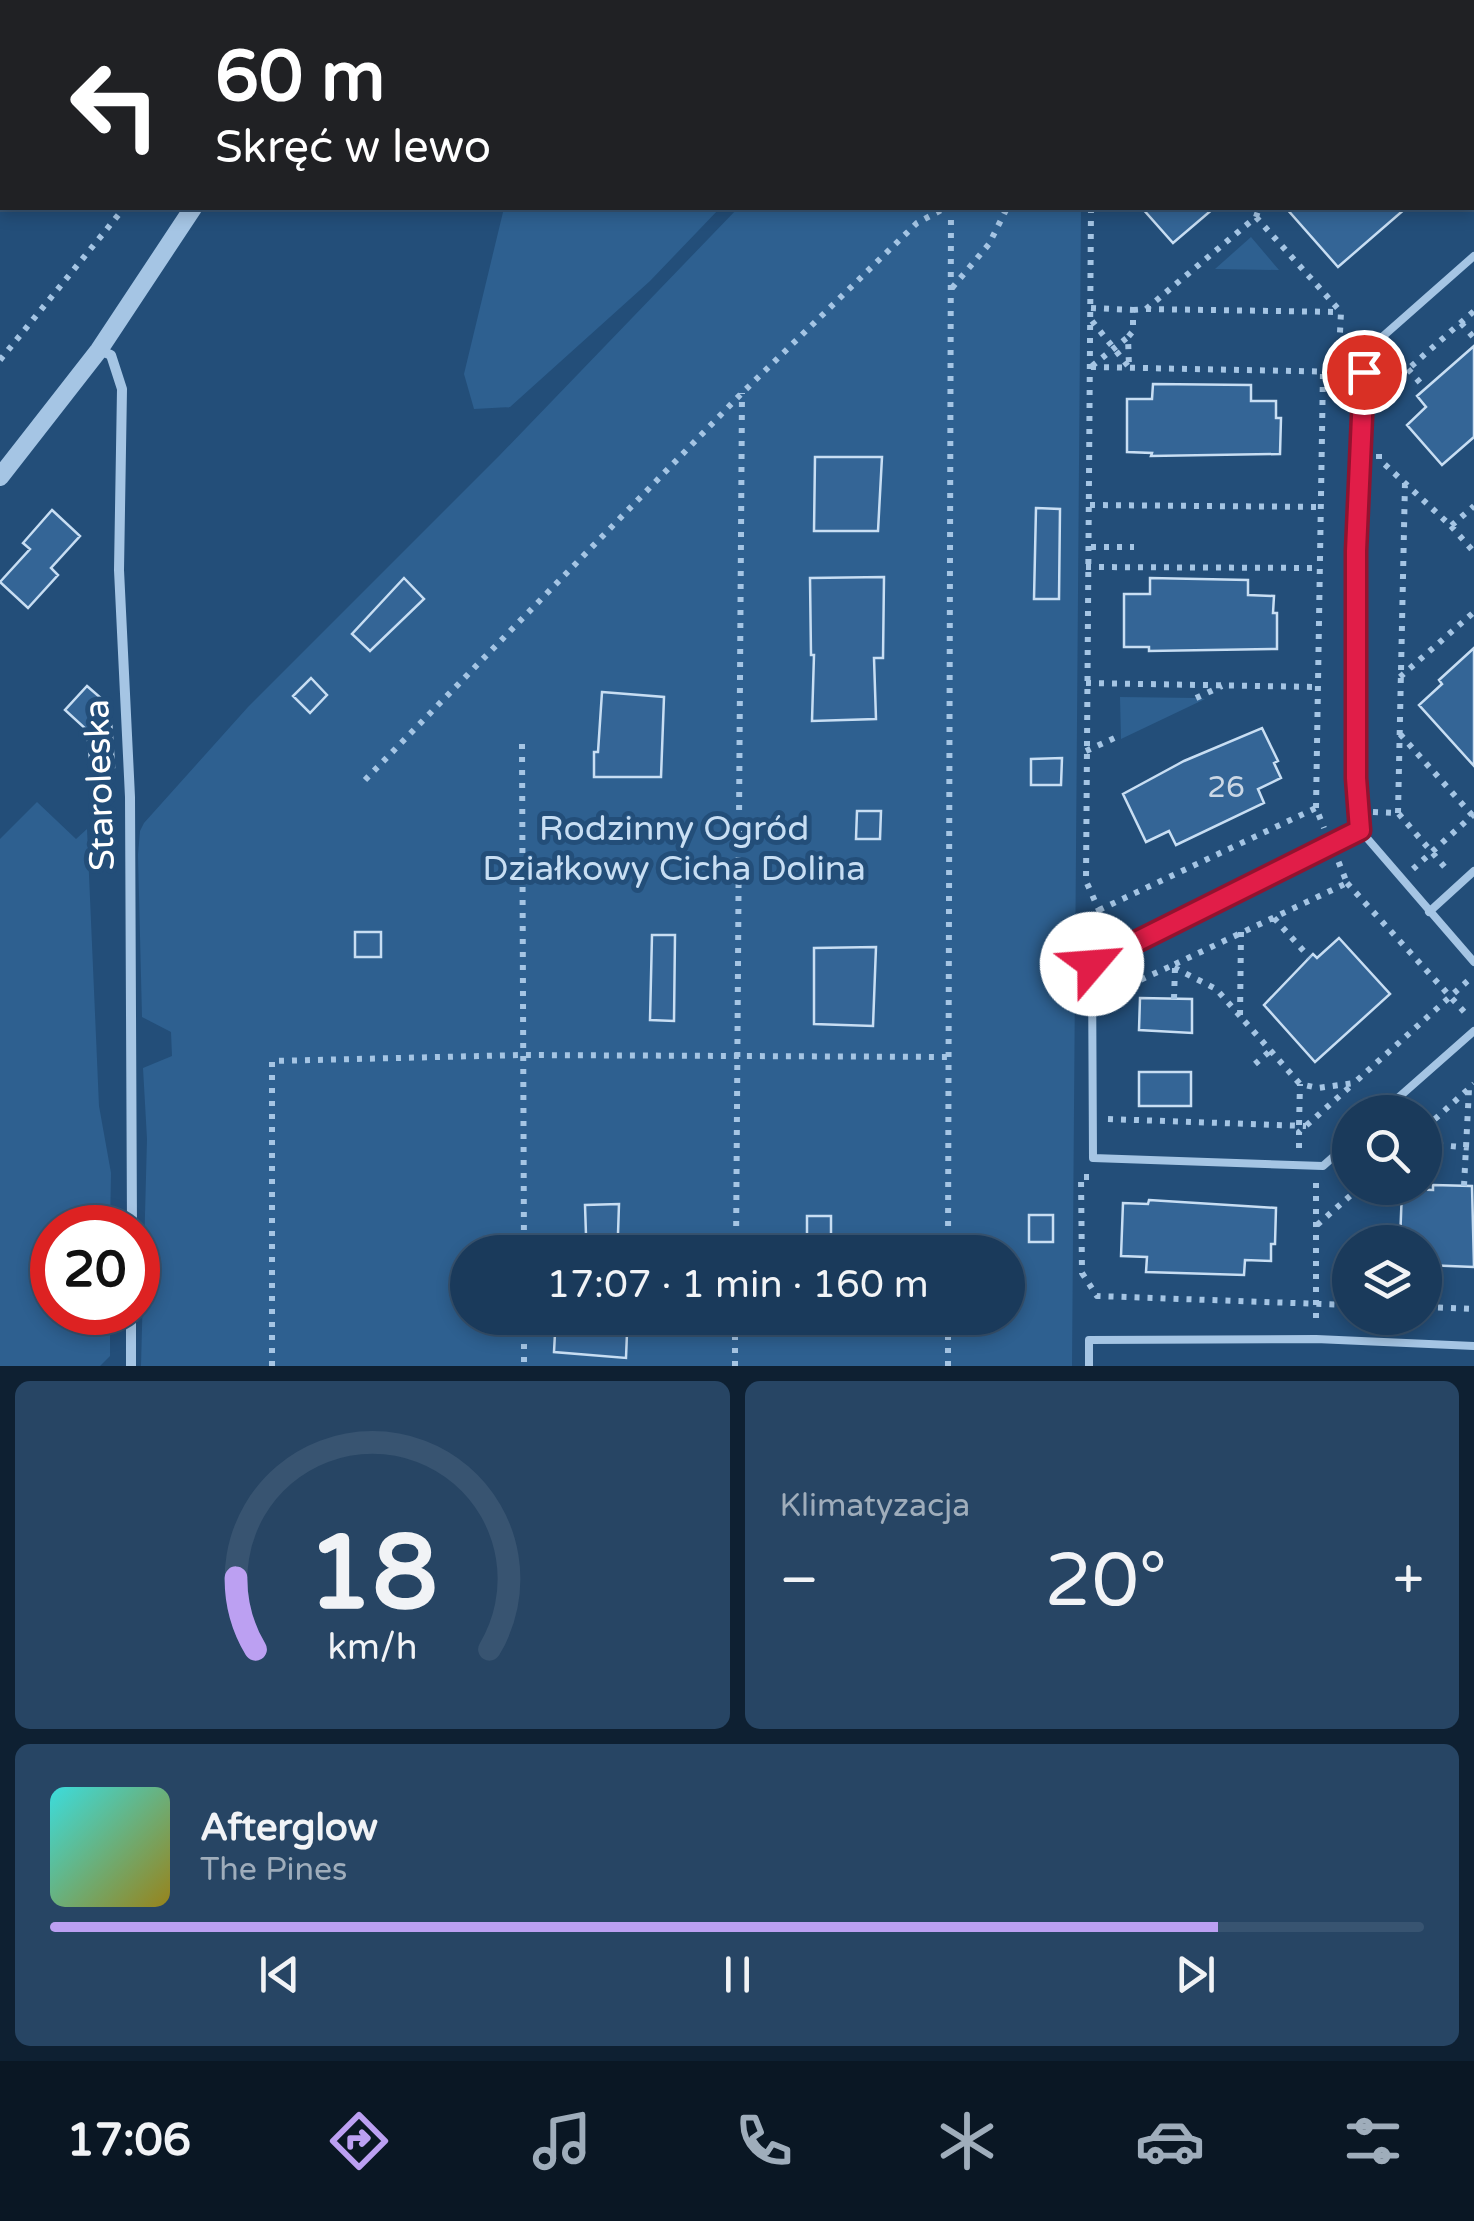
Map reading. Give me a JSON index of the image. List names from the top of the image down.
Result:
{
  "streets": {
    "street": ["Staroleska"]
  },
  "parks": ["Rodzinny Ogród Działkowy Cicha Dolina"],
  "house_numbers": ["26"],
  "page": {
    "turn": ["60 m", "Skręć w lewo"],
    "limit": "20",
    "trip": "17:07 · 1 min · 160 m",
    "tile": "Klimatyzacja",
    "heat": ["−", "20°", "+"],
    "song": ["Afterglow", "The Pines"],
    "tabs": "17:06",
    "gauge": ["18", "km/h"]
  }
}
